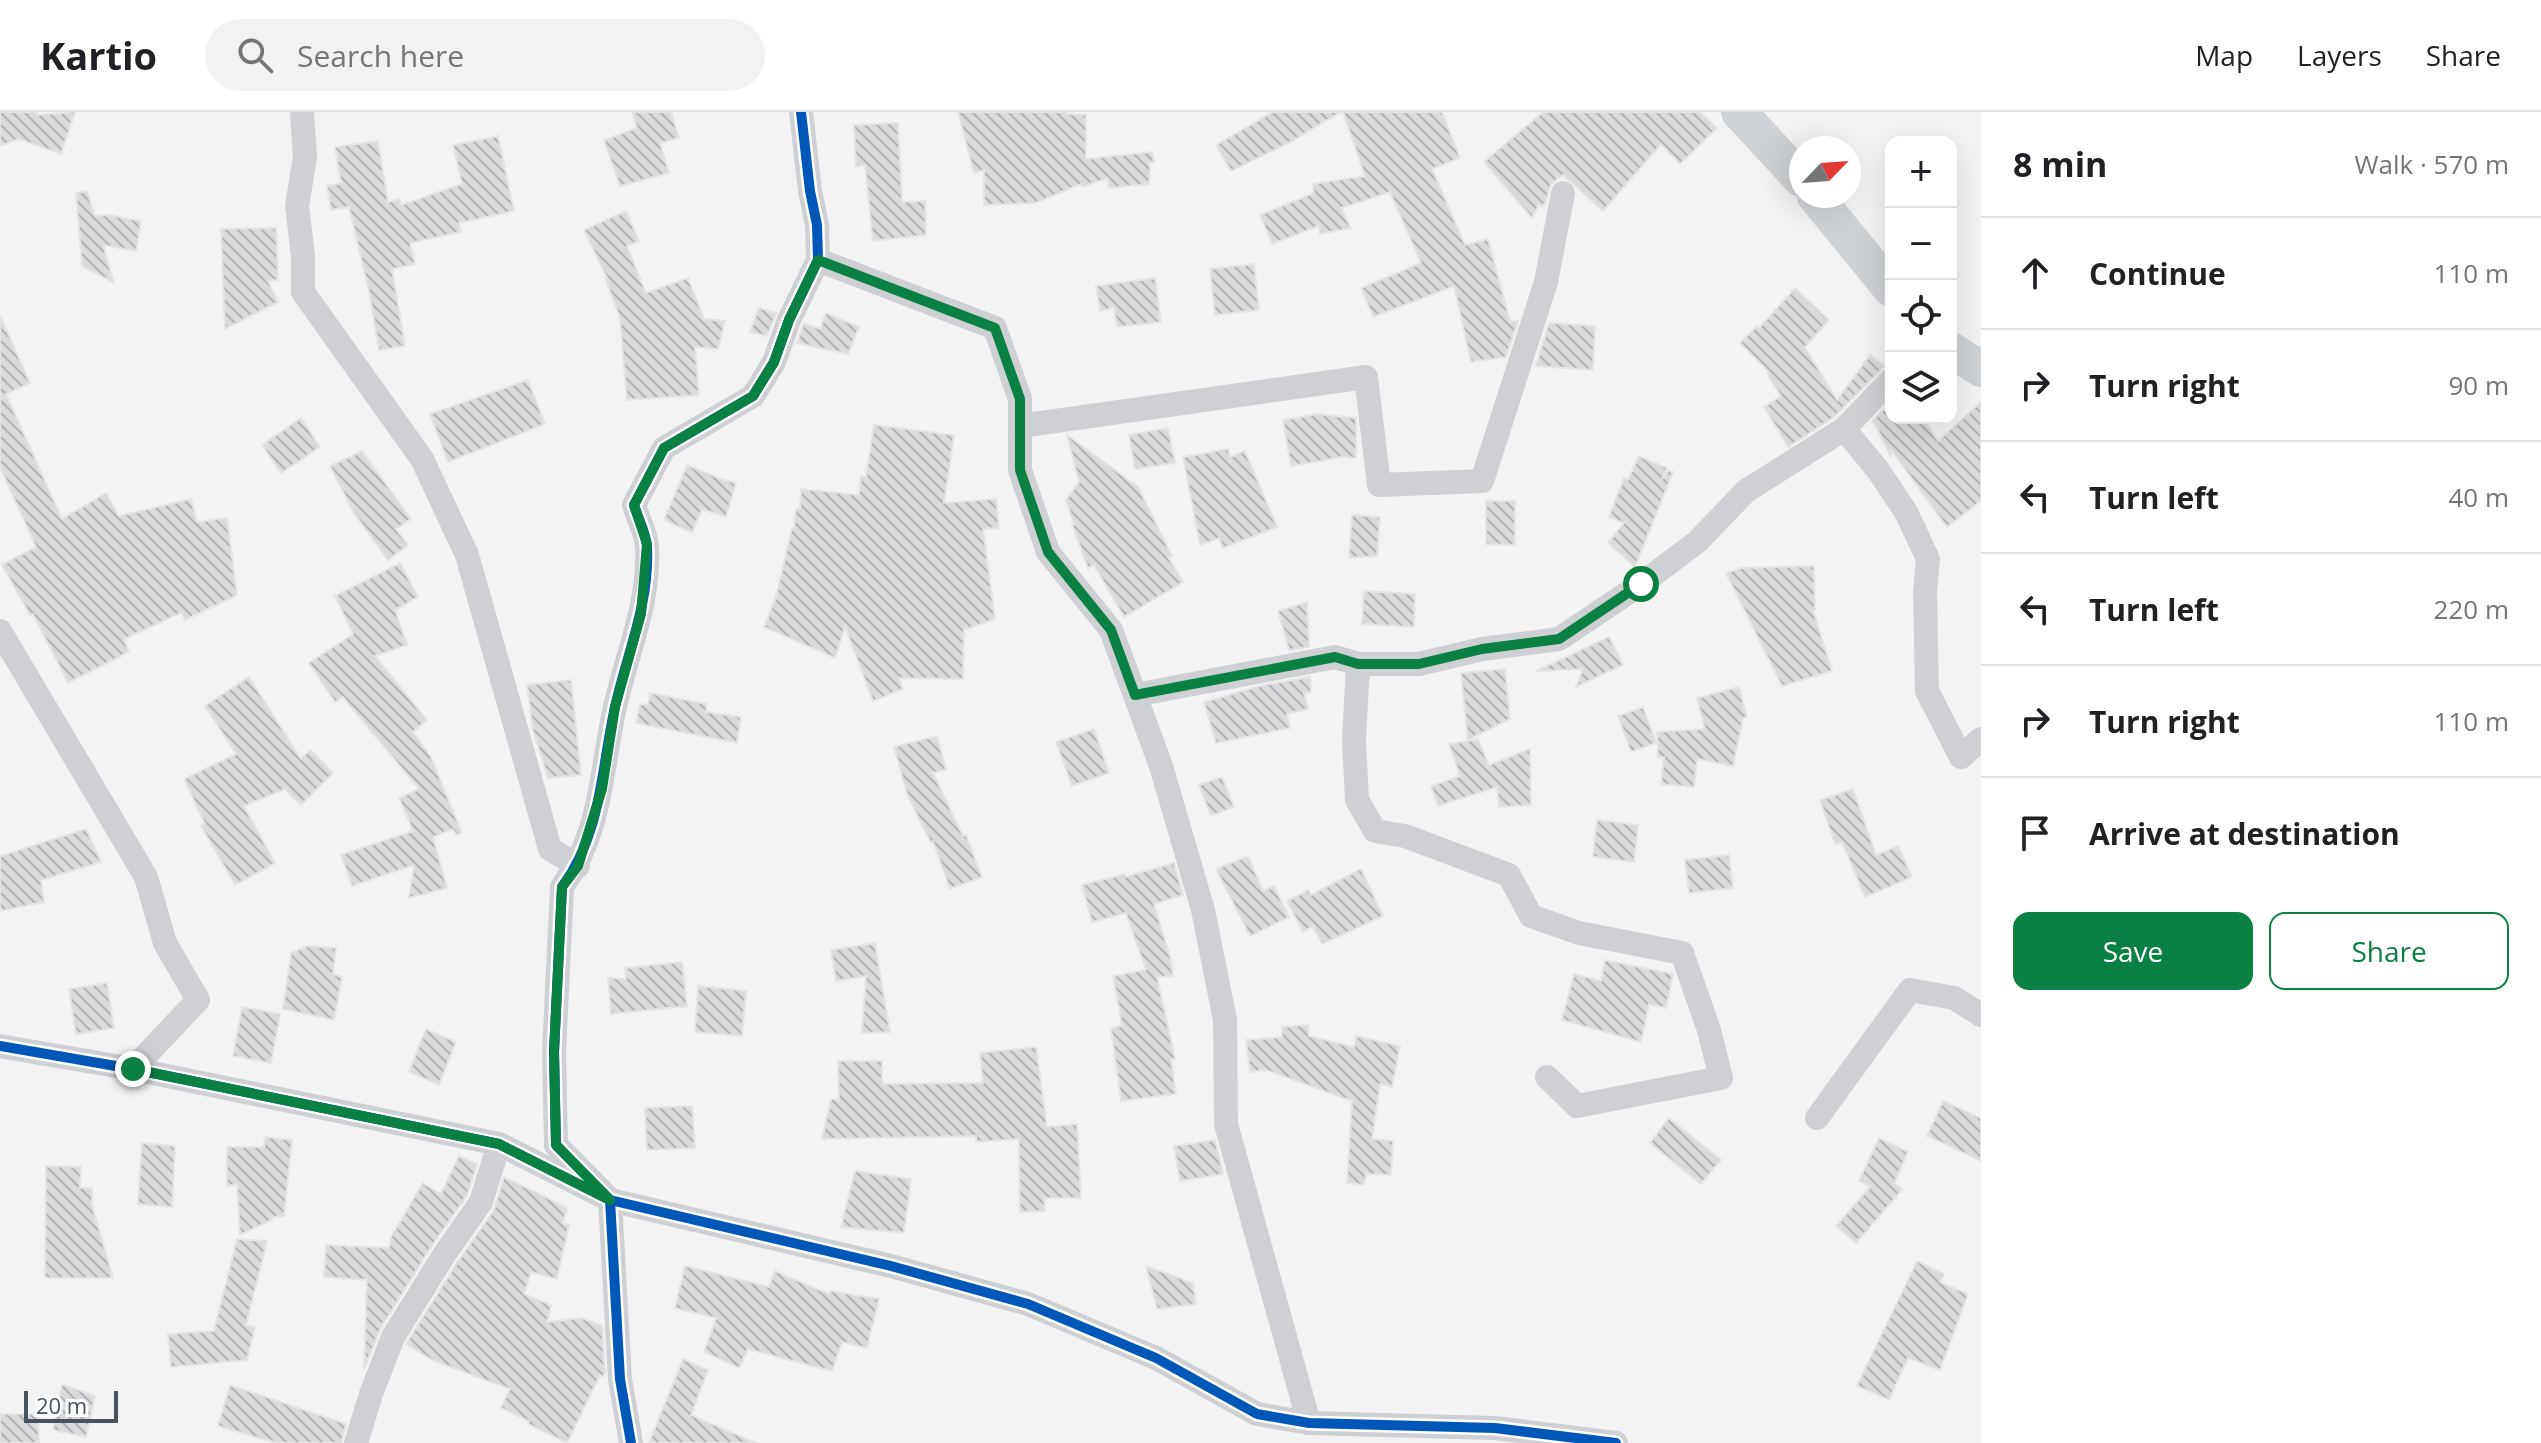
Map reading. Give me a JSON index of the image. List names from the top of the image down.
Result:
{
  "scale_bar": "20 m",
  "north": "top right",
  "page": {
    "header": "Kartio",
    "search": "Search here",
    "nav": ["Map", "Layers", "Share"],
    "heading": ["8 min", "Walk · 570 m"],
    "map_buttons": ["+", "−"],
    "list": [
      ["Continue", "110 m"],
      ["Turn right", "90 m"],
      ["Turn left", "40 m"],
      ["Turn left", "220 m"],
      ["Turn right", "110 m"],
      "Arrive at destination"
    ],
    "buttons": ["Save", "Share"],
    "scale": "20 m"
  }
}
